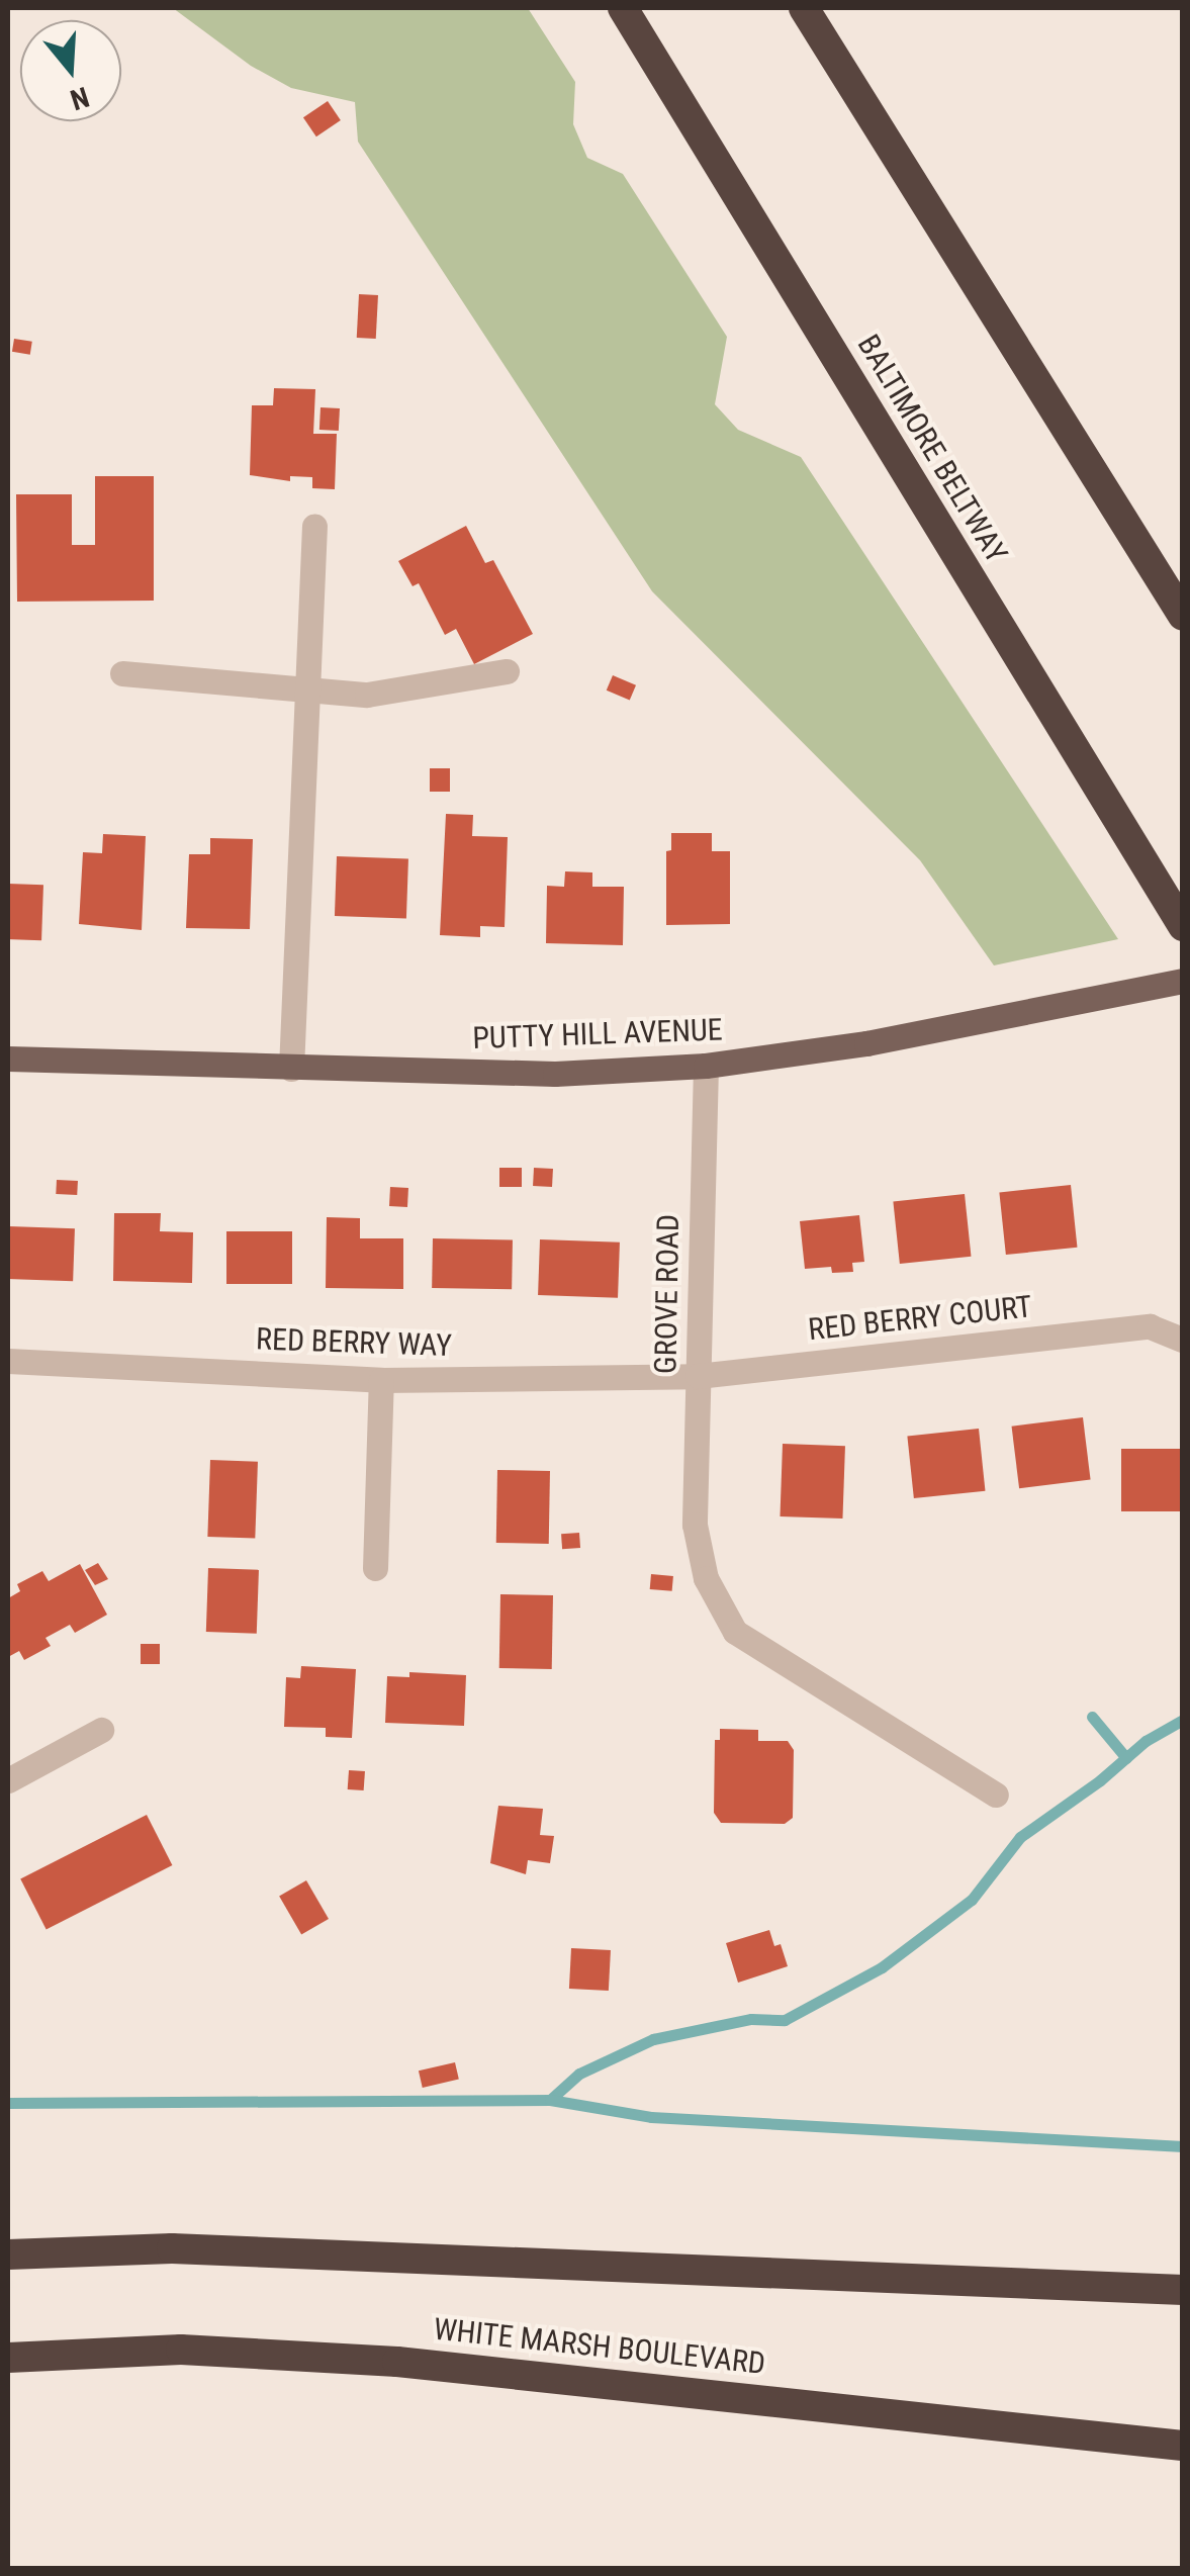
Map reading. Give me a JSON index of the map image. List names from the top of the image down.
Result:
{
  "streets": {
    "highway": ["BALTIMORE BELTWAY", "WHITE MARSH BOULEVARD"],
    "main road": ["PUTTY HILL AVENUE"],
    "street": ["GROVE ROAD", "RED BERRY COURT", "RED BERRY WAY"]
  },
  "crossings": [
    ["PUTTY HILL AVENUE", "GROVE ROAD"],
    ["GROVE ROAD", "RED BERRY COURT"],
    ["GROVE ROAD", "RED BERRY WAY"],
    ["RED BERRY COURT", "RED BERRY WAY"]
  ],
  "north": "bottom"
}
